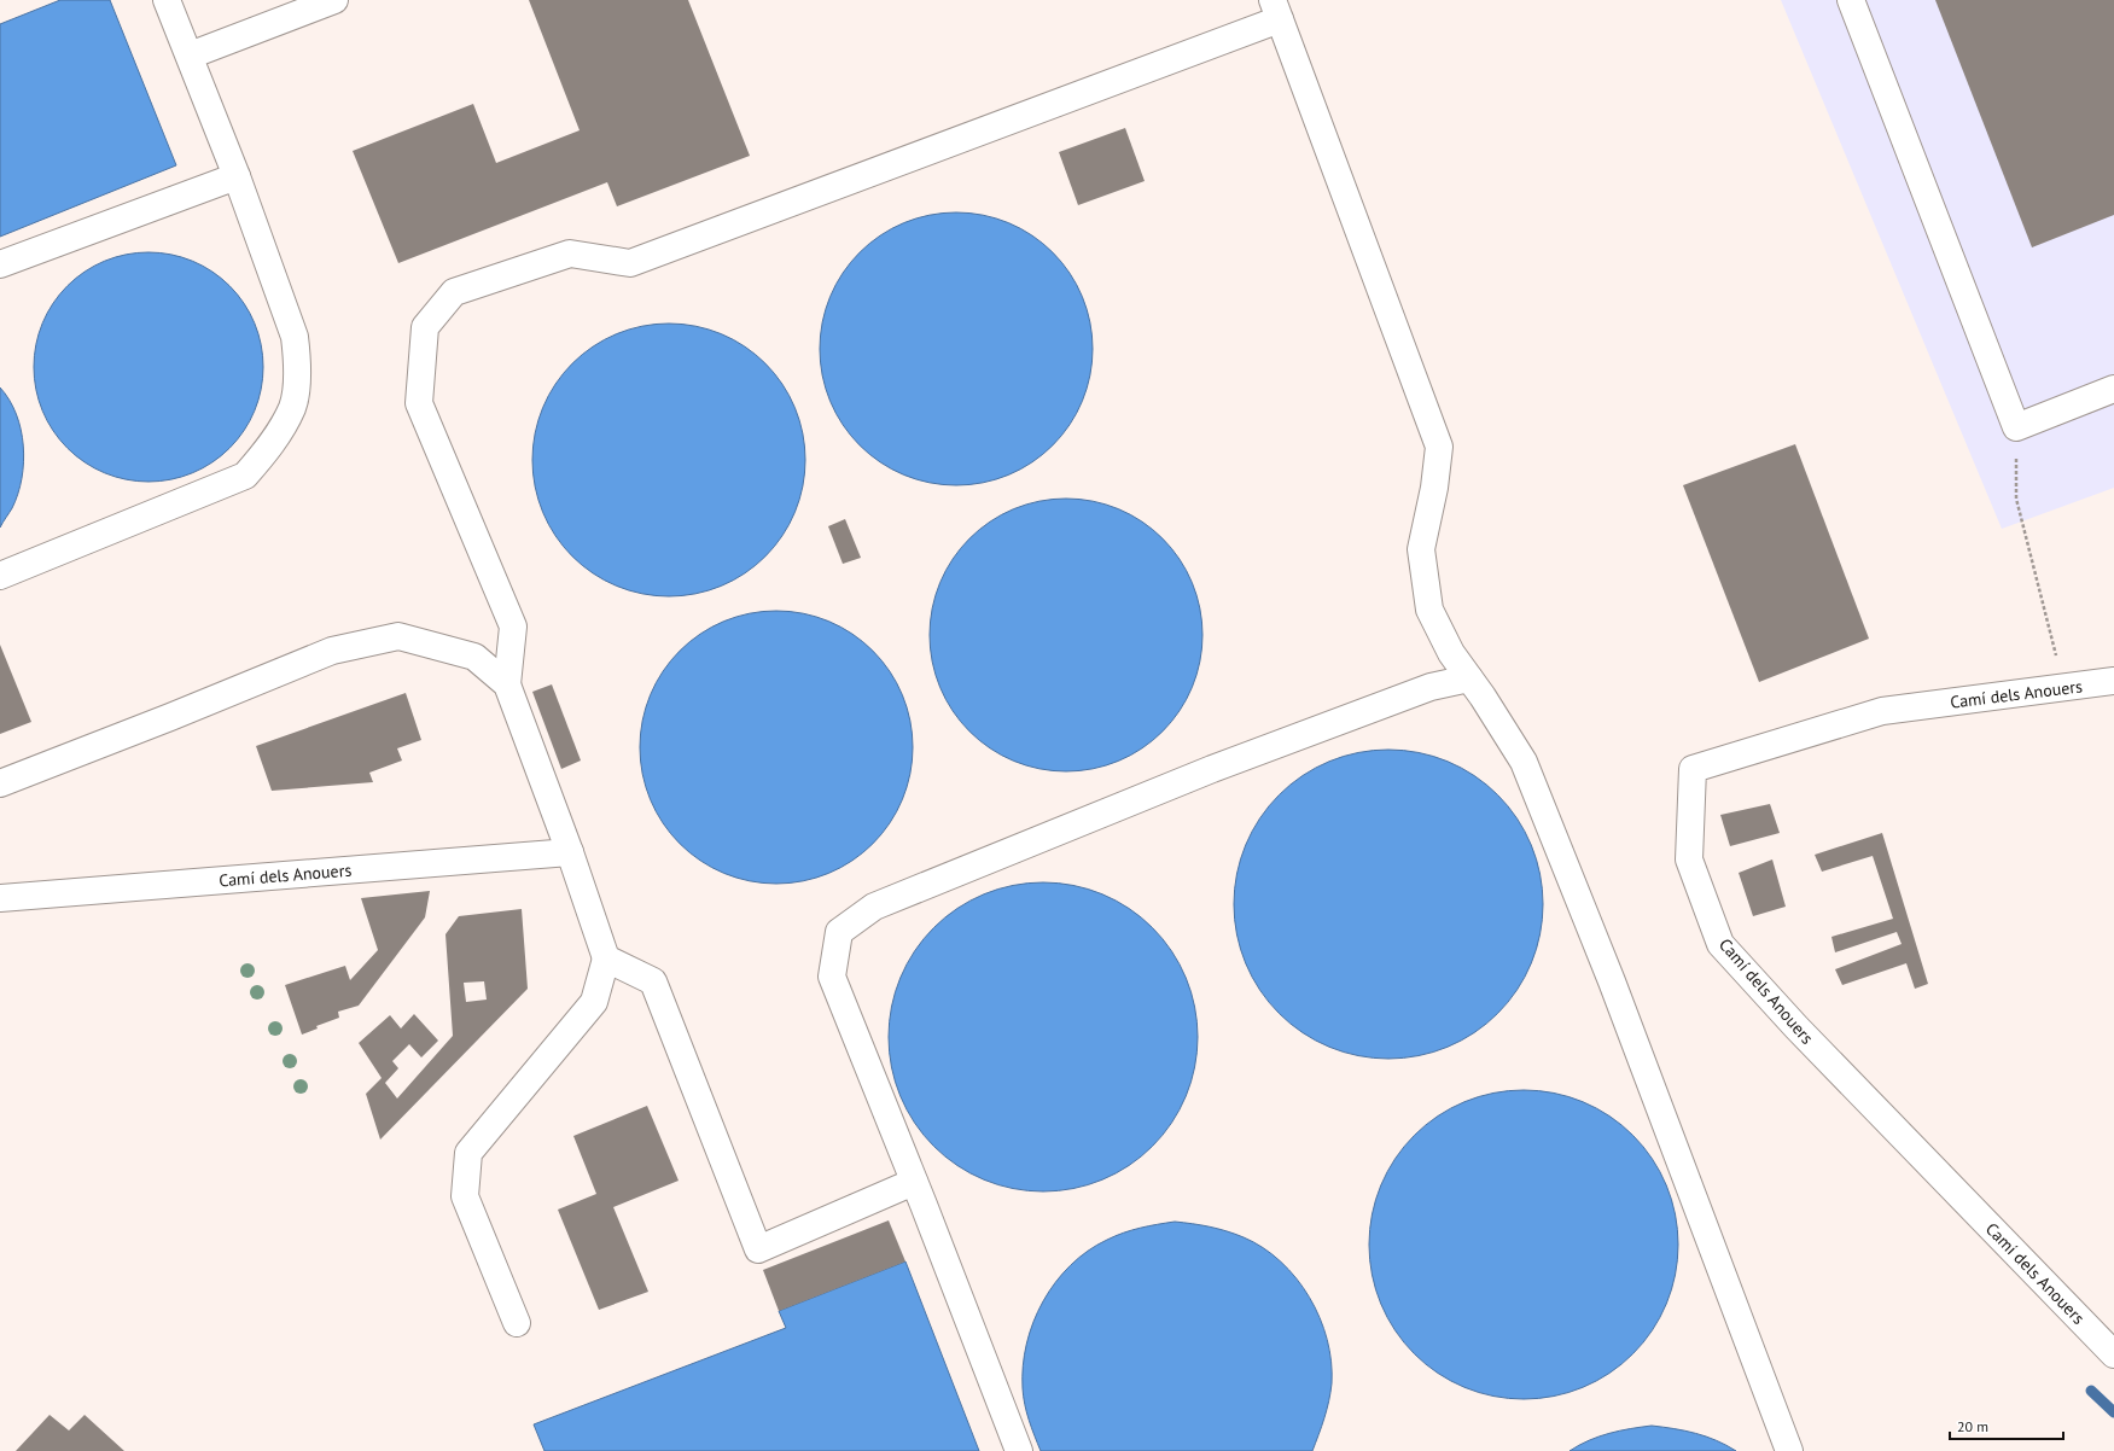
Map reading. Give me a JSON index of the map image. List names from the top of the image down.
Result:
{
  "streets": {
    "street": ["Camí dels Anouers"]
  },
  "scale_bar": "20 m"
}
